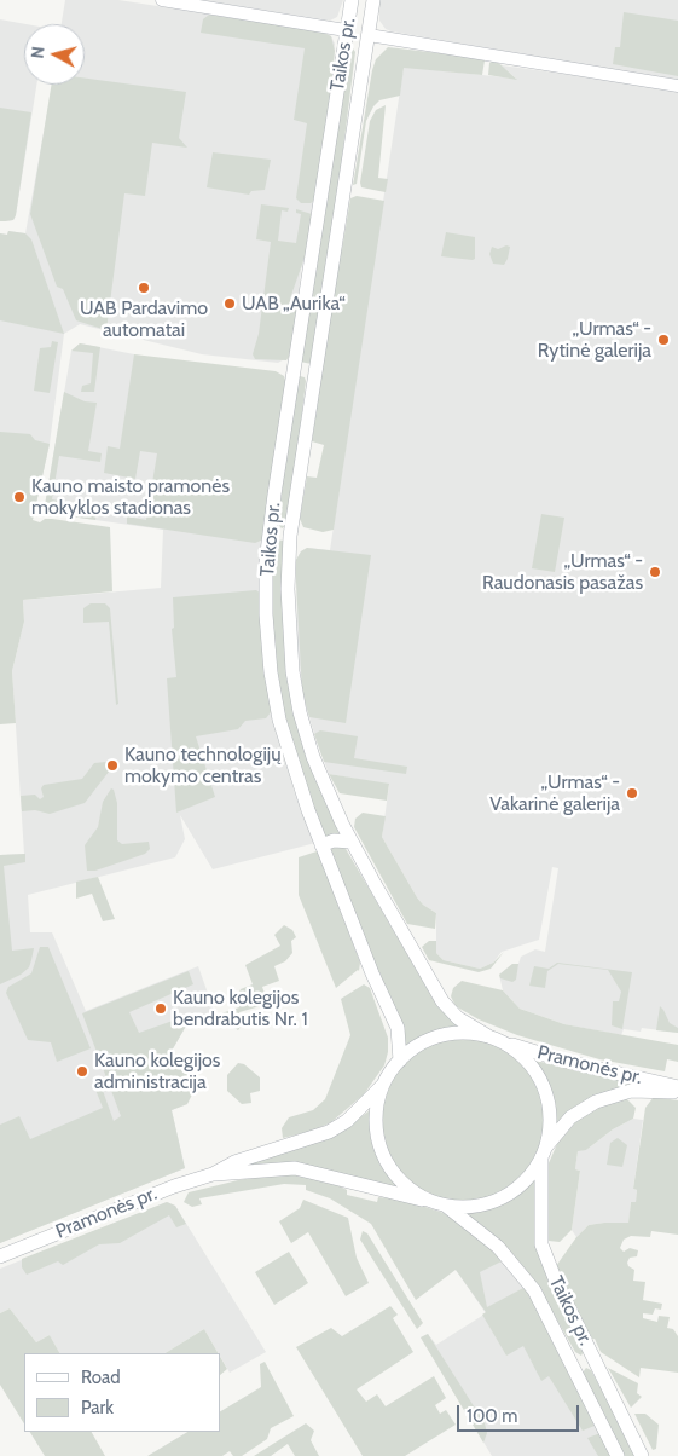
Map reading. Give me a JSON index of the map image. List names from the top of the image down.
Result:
{
  "streets": {
    "main road": ["Taikos pr.", "Pramonės pr."]
  },
  "crossings": [
    ["Taikos pr.", "Pramonės pr."]
  ],
  "places": [
    "UAB Pardavimo automatai",
    "UAB „Aurika“",
    "„Urmas“ - Rytinė galerija",
    "Kauno maisto pramonės mokyklos stadionas",
    "„Urmas“ - Raudonasis pasažas",
    "Kauno technologijų mokymo centras",
    "„Urmas“ - Vakarinė galerija",
    "Kauno kolegijos bendrabutis Nr. 1",
    "Kauno kolegijos administracija"
  ],
  "legend": ["Road", "Park"],
  "scale_bar": "100 m",
  "north": "left"
}
